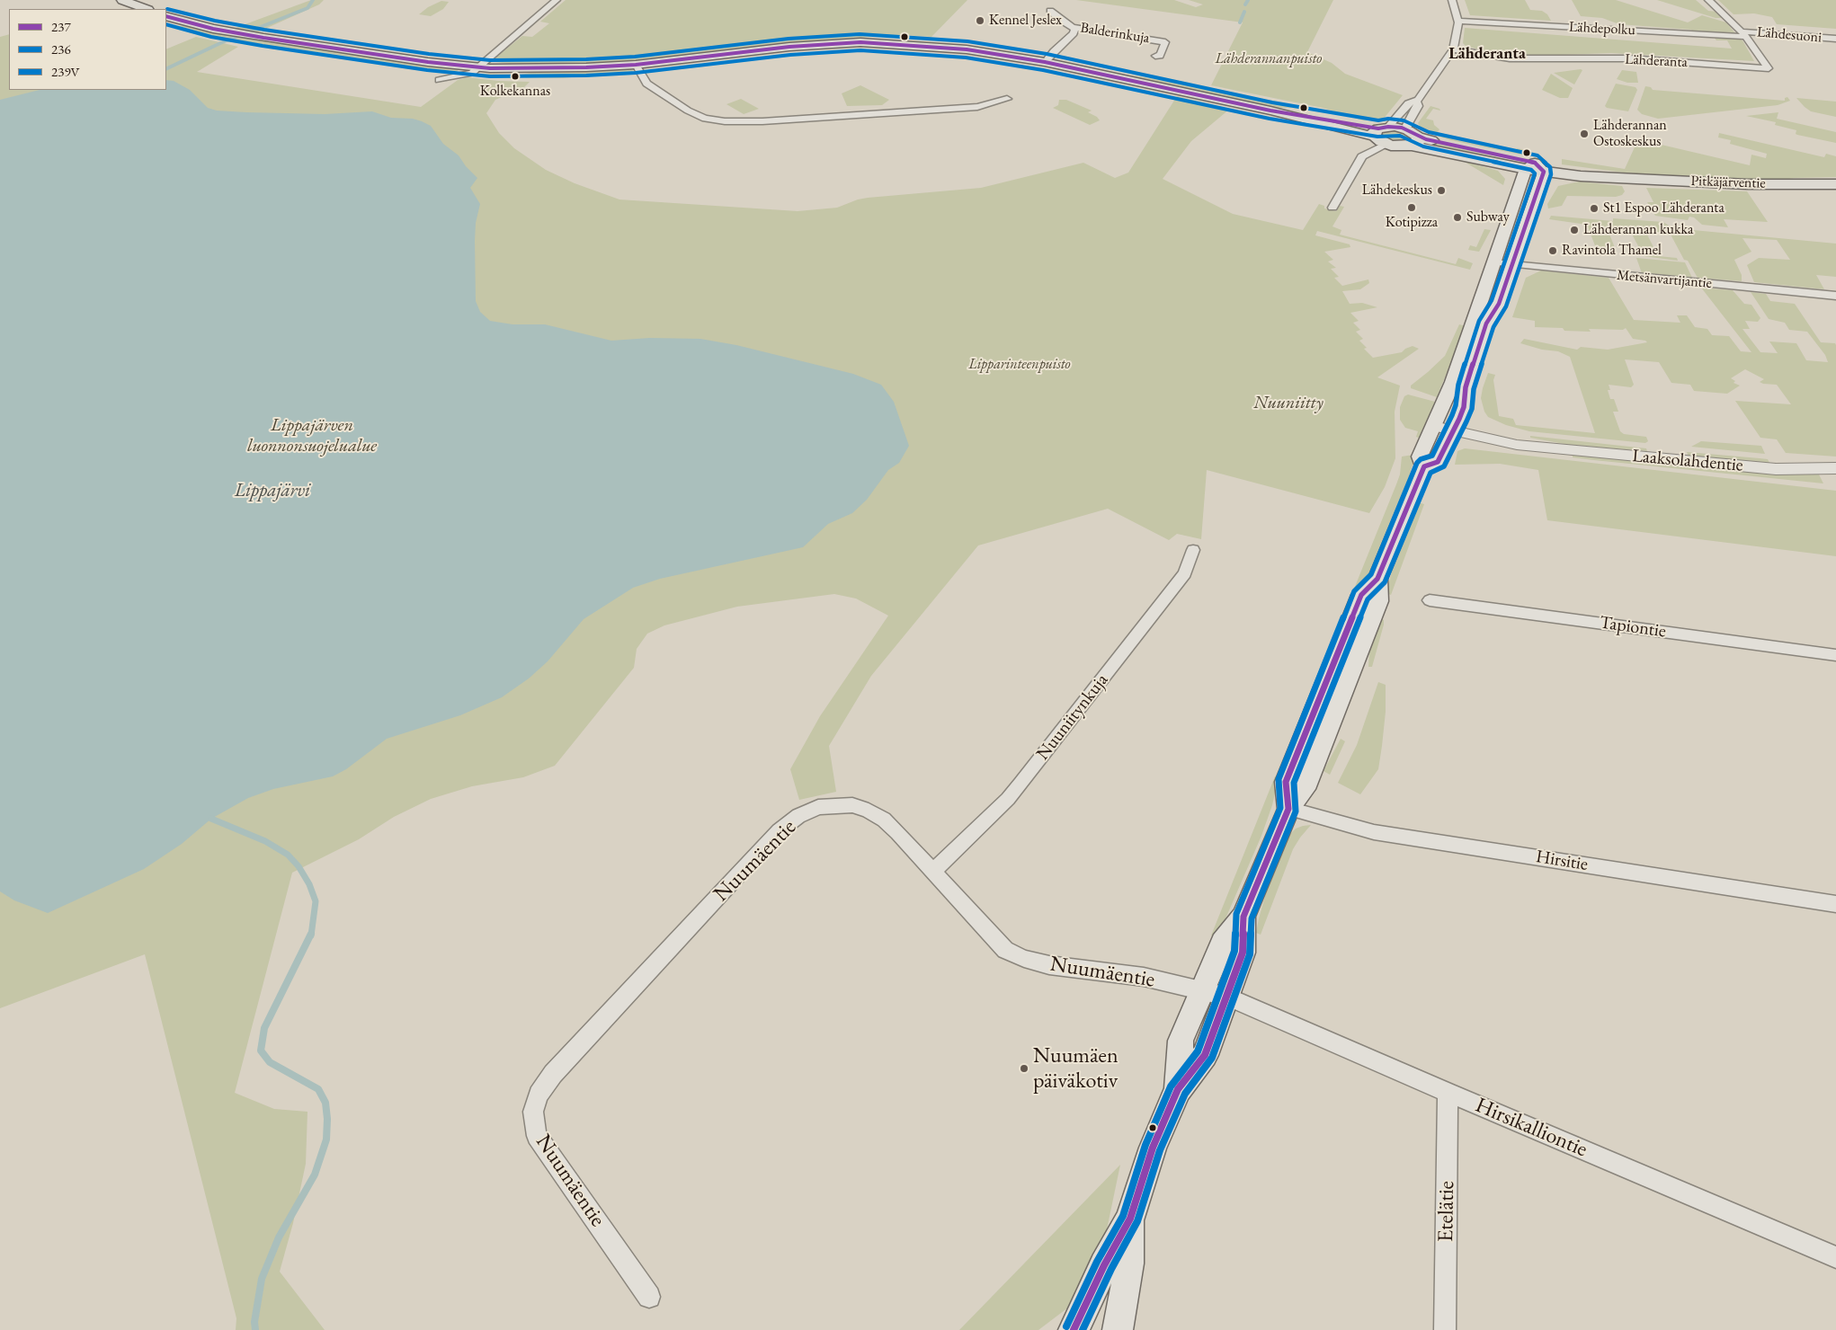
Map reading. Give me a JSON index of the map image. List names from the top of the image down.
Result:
{
  "streets": {
    "main road": ["Pitkäjärventie"],
    "street": [
      "Lähdepolku",
      "Balderinkuja",
      "Lähdesuoni",
      "Lähderanta",
      "Metsänvartijantie",
      "Laaksolahdentie",
      "Tapiontie",
      "Nuuniitynkuja",
      "Nuumäentie",
      "Hirsitie",
      "Hirsikalliontie",
      "Etelätie"
    ]
  },
  "crossings": [
    ["Lähdepolku", "Lähdesuoni"],
    ["Lähdepolku", "Lähderanta"],
    ["Lähdesuoni", "Lähderanta"],
    ["Nuuniitynkuja", "Nuumäentie"],
    ["Nuumäentie", "Hirsikalliontie"],
    ["Hirsikalliontie", "Etelätie"]
  ],
  "districts": ["Lähderanta"],
  "water": ["Lippajärvi"],
  "parks": [
    "Lähderannanpuisto",
    "Lipparinteenpuisto",
    "Nuuniitty",
    "Lippajärven luonnonsuojelualue"
  ],
  "places": [
    "Kennel Jeslex",
    "Kolkekannas",
    "Lähderannan Ostoskeskus",
    "Lähdekeskus",
    "Kotipizza",
    "St1 Espoo Lähderanta",
    "Subway",
    "Lähderannan kukka",
    "Ravintola Thamel",
    "Nuumäen päiväkotiv"
  ],
  "lines": ["transit line 239V", "transit line 237", "transit line 236"],
  "legend": ["237", "236", "239V"]
}
